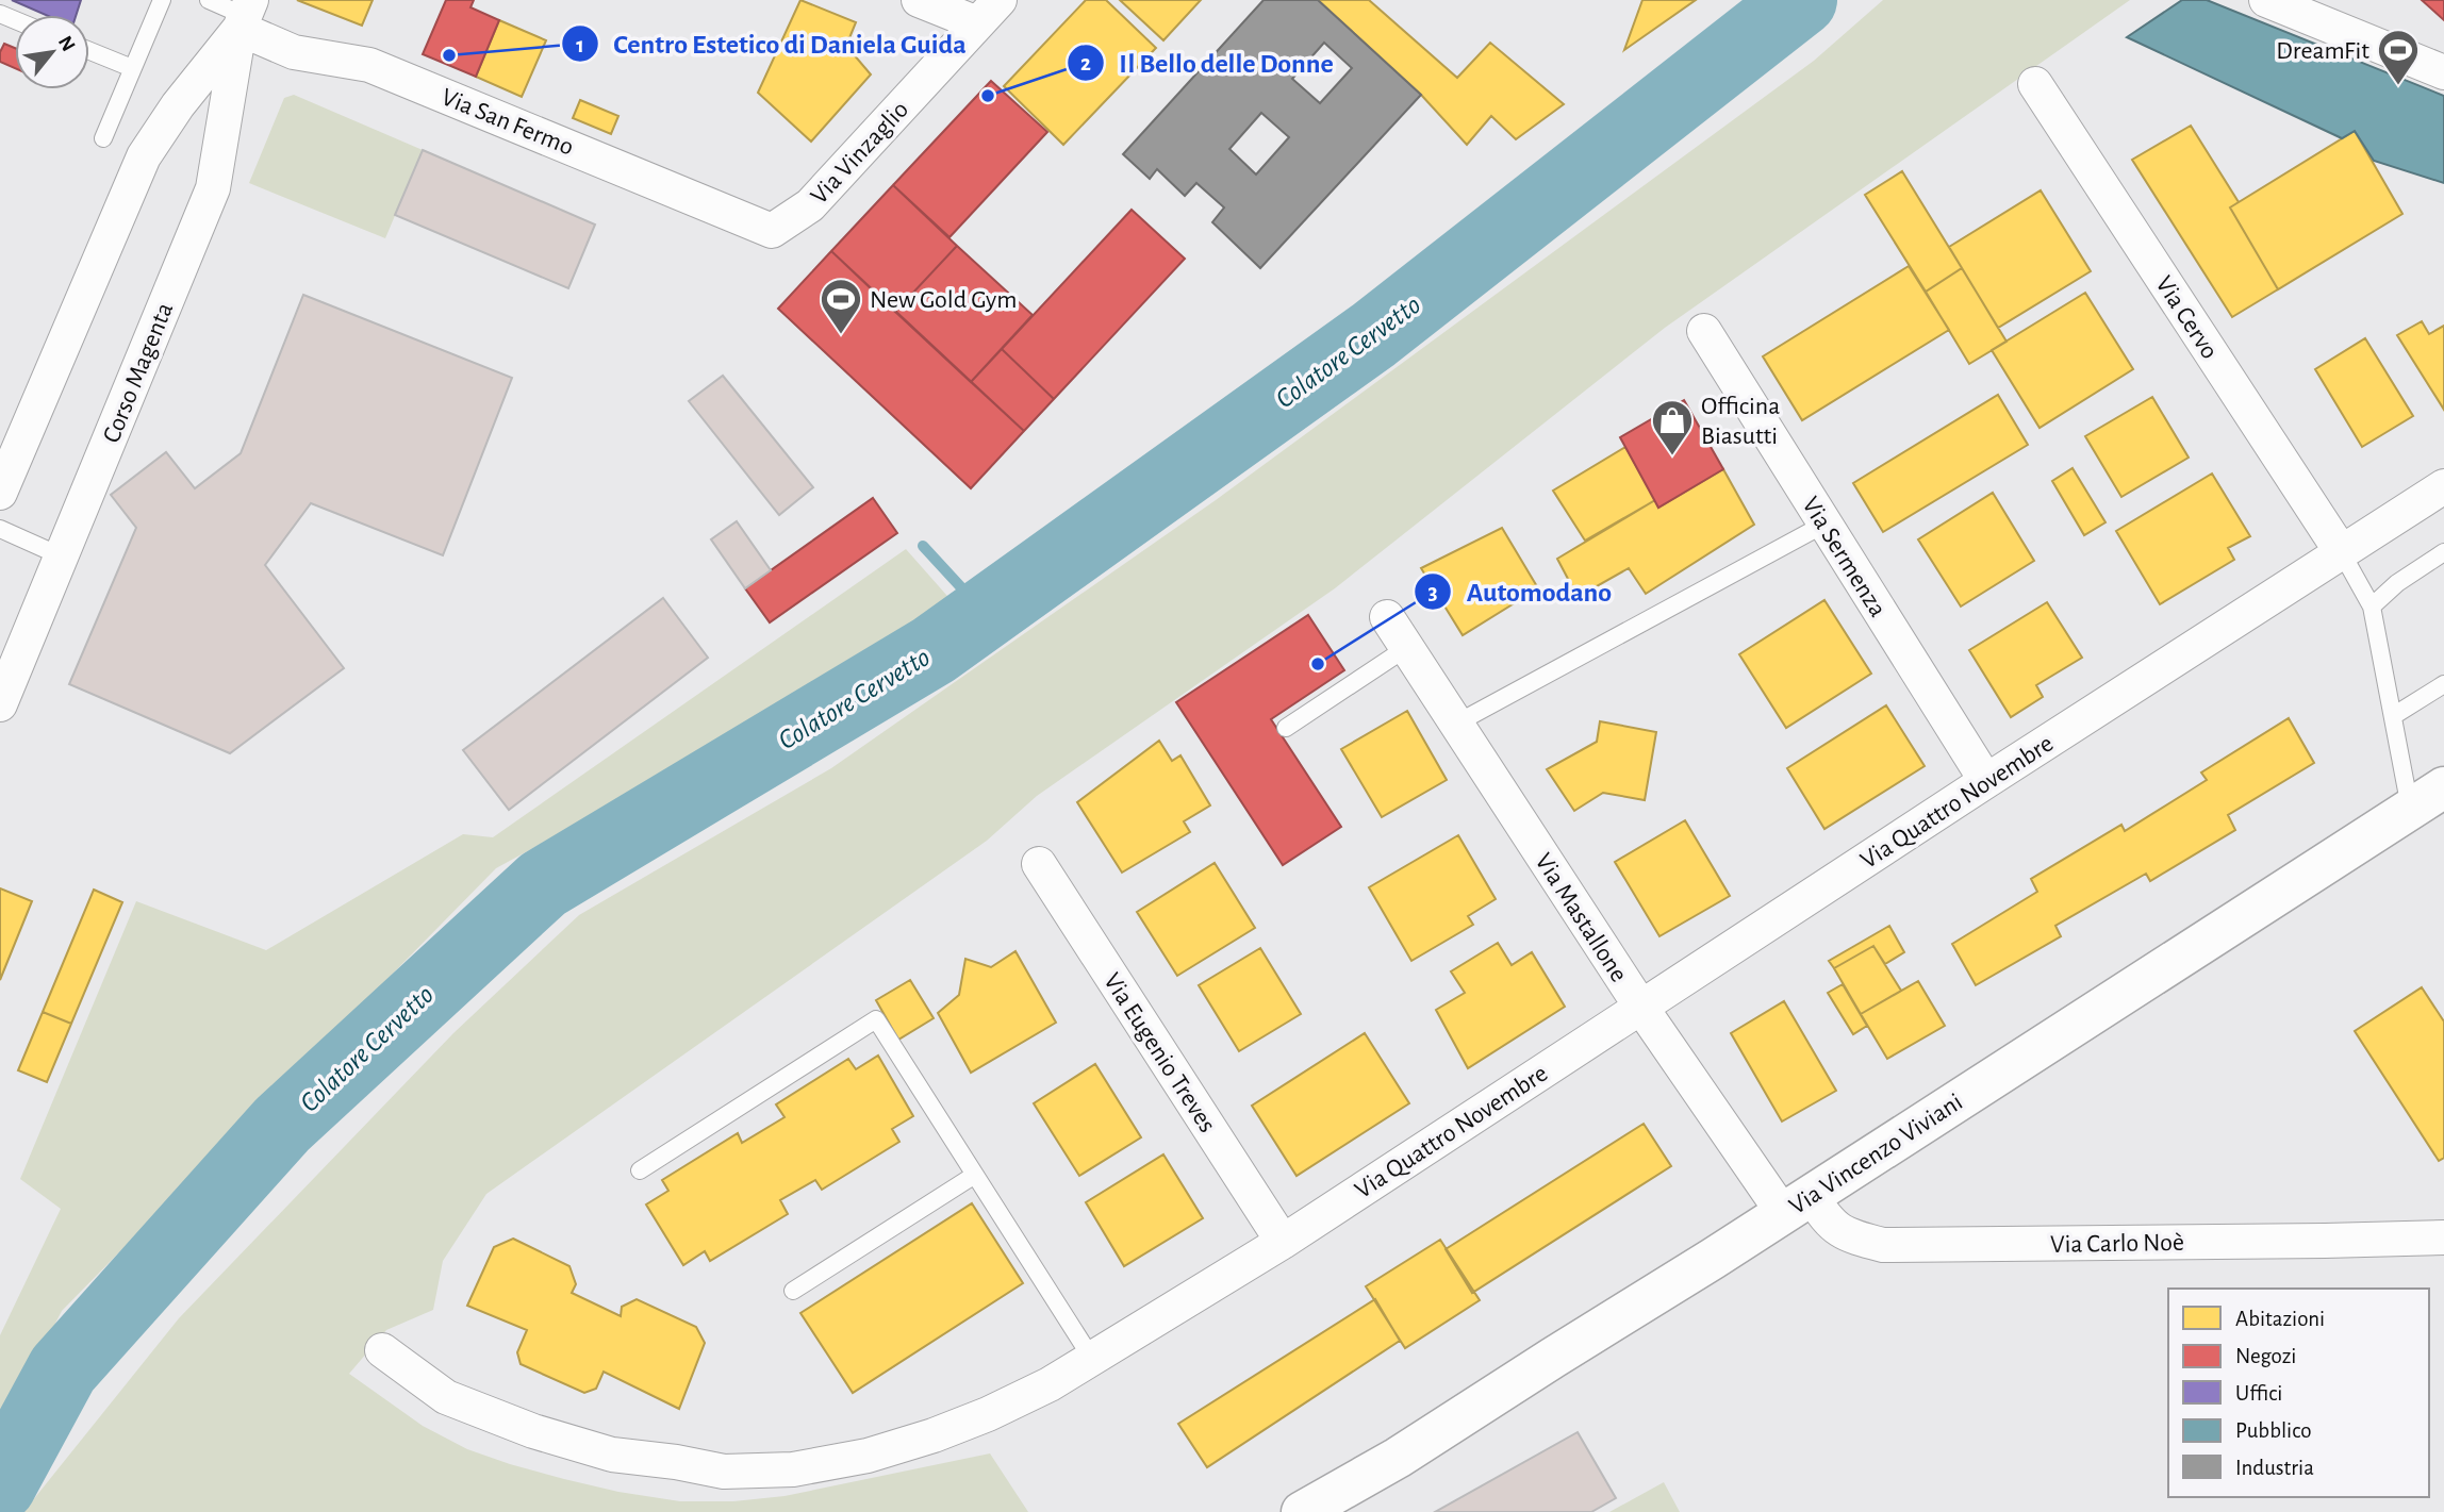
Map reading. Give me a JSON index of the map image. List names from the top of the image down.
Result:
{
  "streets": {
    "main road": ["Via Vincenzo Viviani"],
    "street": [
      "Via San Fermo",
      "Via Vinzaglio",
      "Via Cervo",
      "Corso Magenta",
      "Via Sermenza",
      "Via Quattro Novembre",
      "Via Mastallone",
      "Via Eugenio Treves",
      "Via Carlo Noè"
    ]
  },
  "crossings": [
    ["Via San Fermo", "Via Vinzaglio"],
    ["Via San Fermo", "Corso Magenta"],
    ["Via Cervo", "Via Quattro Novembre"],
    ["Via Sermenza", "Via Quattro Novembre"],
    ["Via Quattro Novembre", "Via Mastallone"],
    ["Via Quattro Novembre", "Via Eugenio Treves"],
    ["Via Mastallone", "Via Vincenzo Viviani"],
    ["Via Mastallone", "Via Carlo Noè"],
    ["Via Vincenzo Viviani", "Via Carlo Noè"]
  ],
  "water": ["Colatore Cervetto"],
  "places": {
    "other": ["Centro Estetico di Daniela Guida", "Il Bello delle Donne", "Automodano"],
    "sports": ["DreamFit", "New Gold Gym"],
    "shop": ["Officina Biasutti"]
  },
  "legend": [
    "Abitazioni",
    "Negozi",
    "Uffici",
    "Pubblico",
    "Industria"
  ],
  "north": "top right"
}
